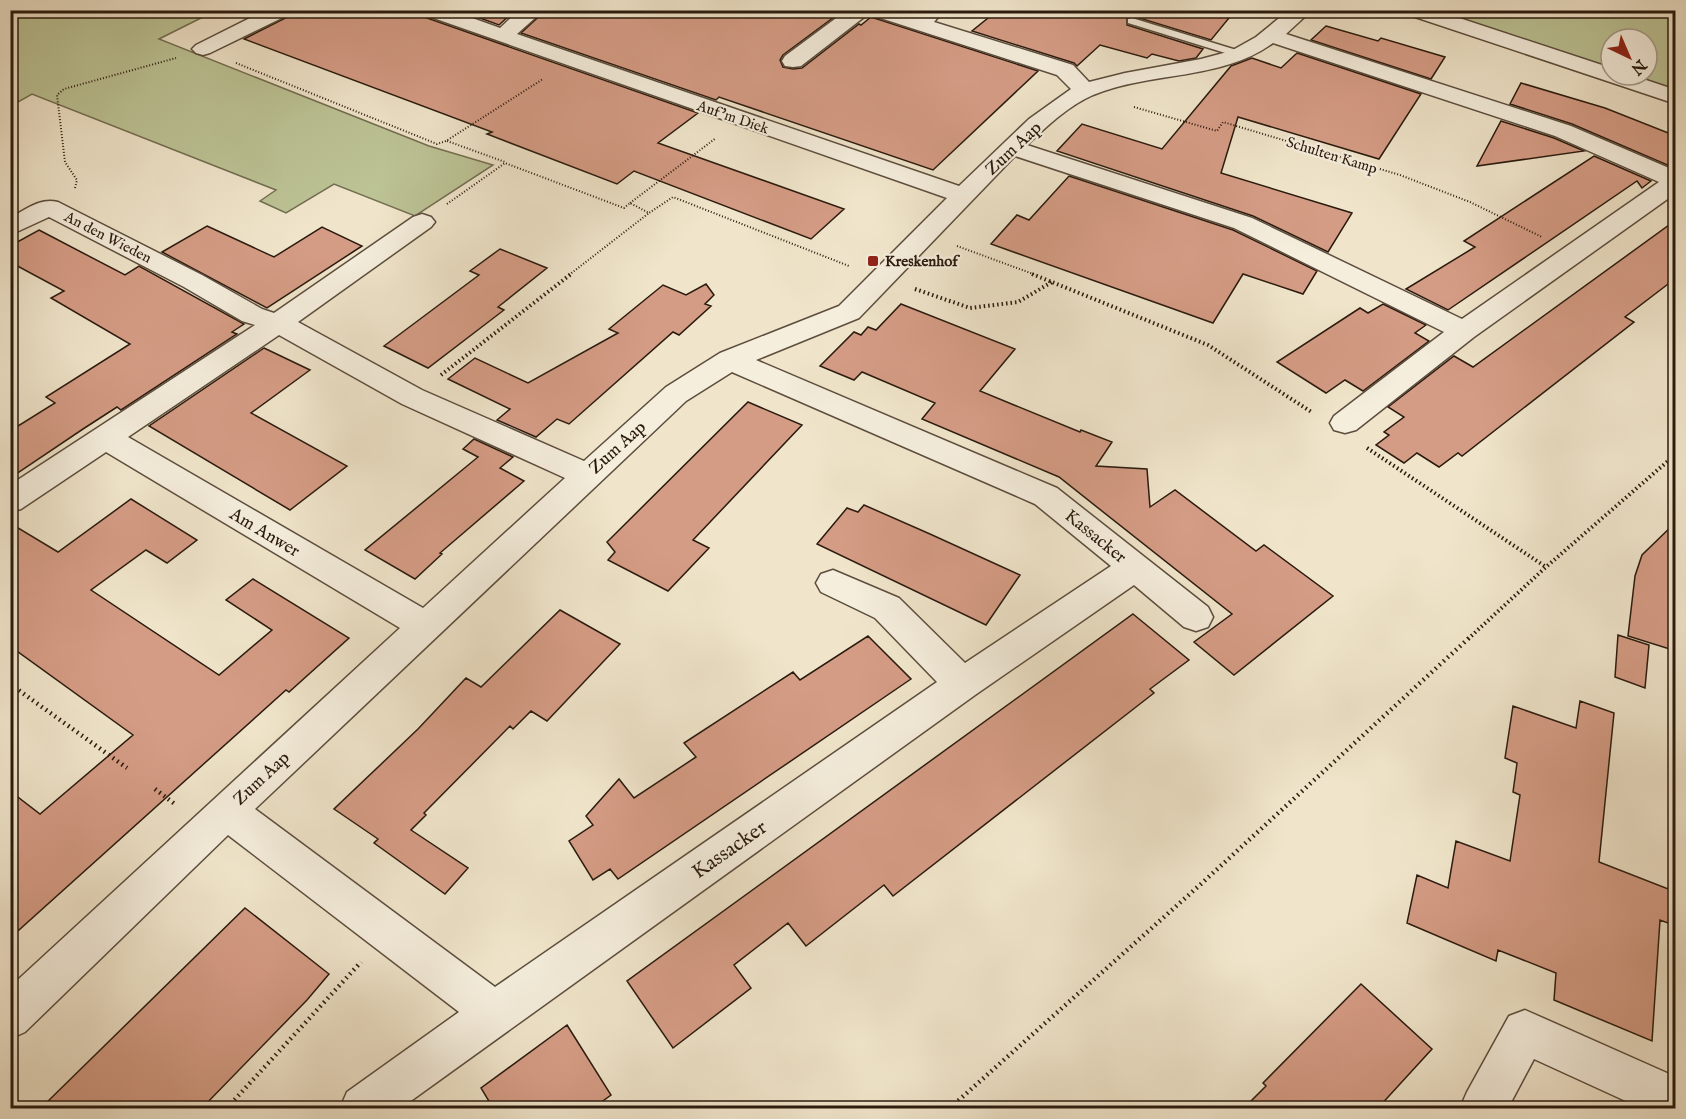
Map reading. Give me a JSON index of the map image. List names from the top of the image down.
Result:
{
  "streets": {
    "street": [
      "Auf'm Diek",
      "Zum Aap",
      "An den Wieden",
      "Am Anwer",
      "Kassacker"
    ],
    "path": ["Schulten Kamp"]
  },
  "crossings": [
    ["Auf'm Diek", "Zum Aap"],
    ["Zum Aap", "Schulten Kamp"],
    ["Zum Aap", "Am Anwer"],
    ["Zum Aap", "Kassacker"]
  ],
  "places": {
    "transit": ["Kreskenhof"]
  },
  "north": "bottom right"
}
